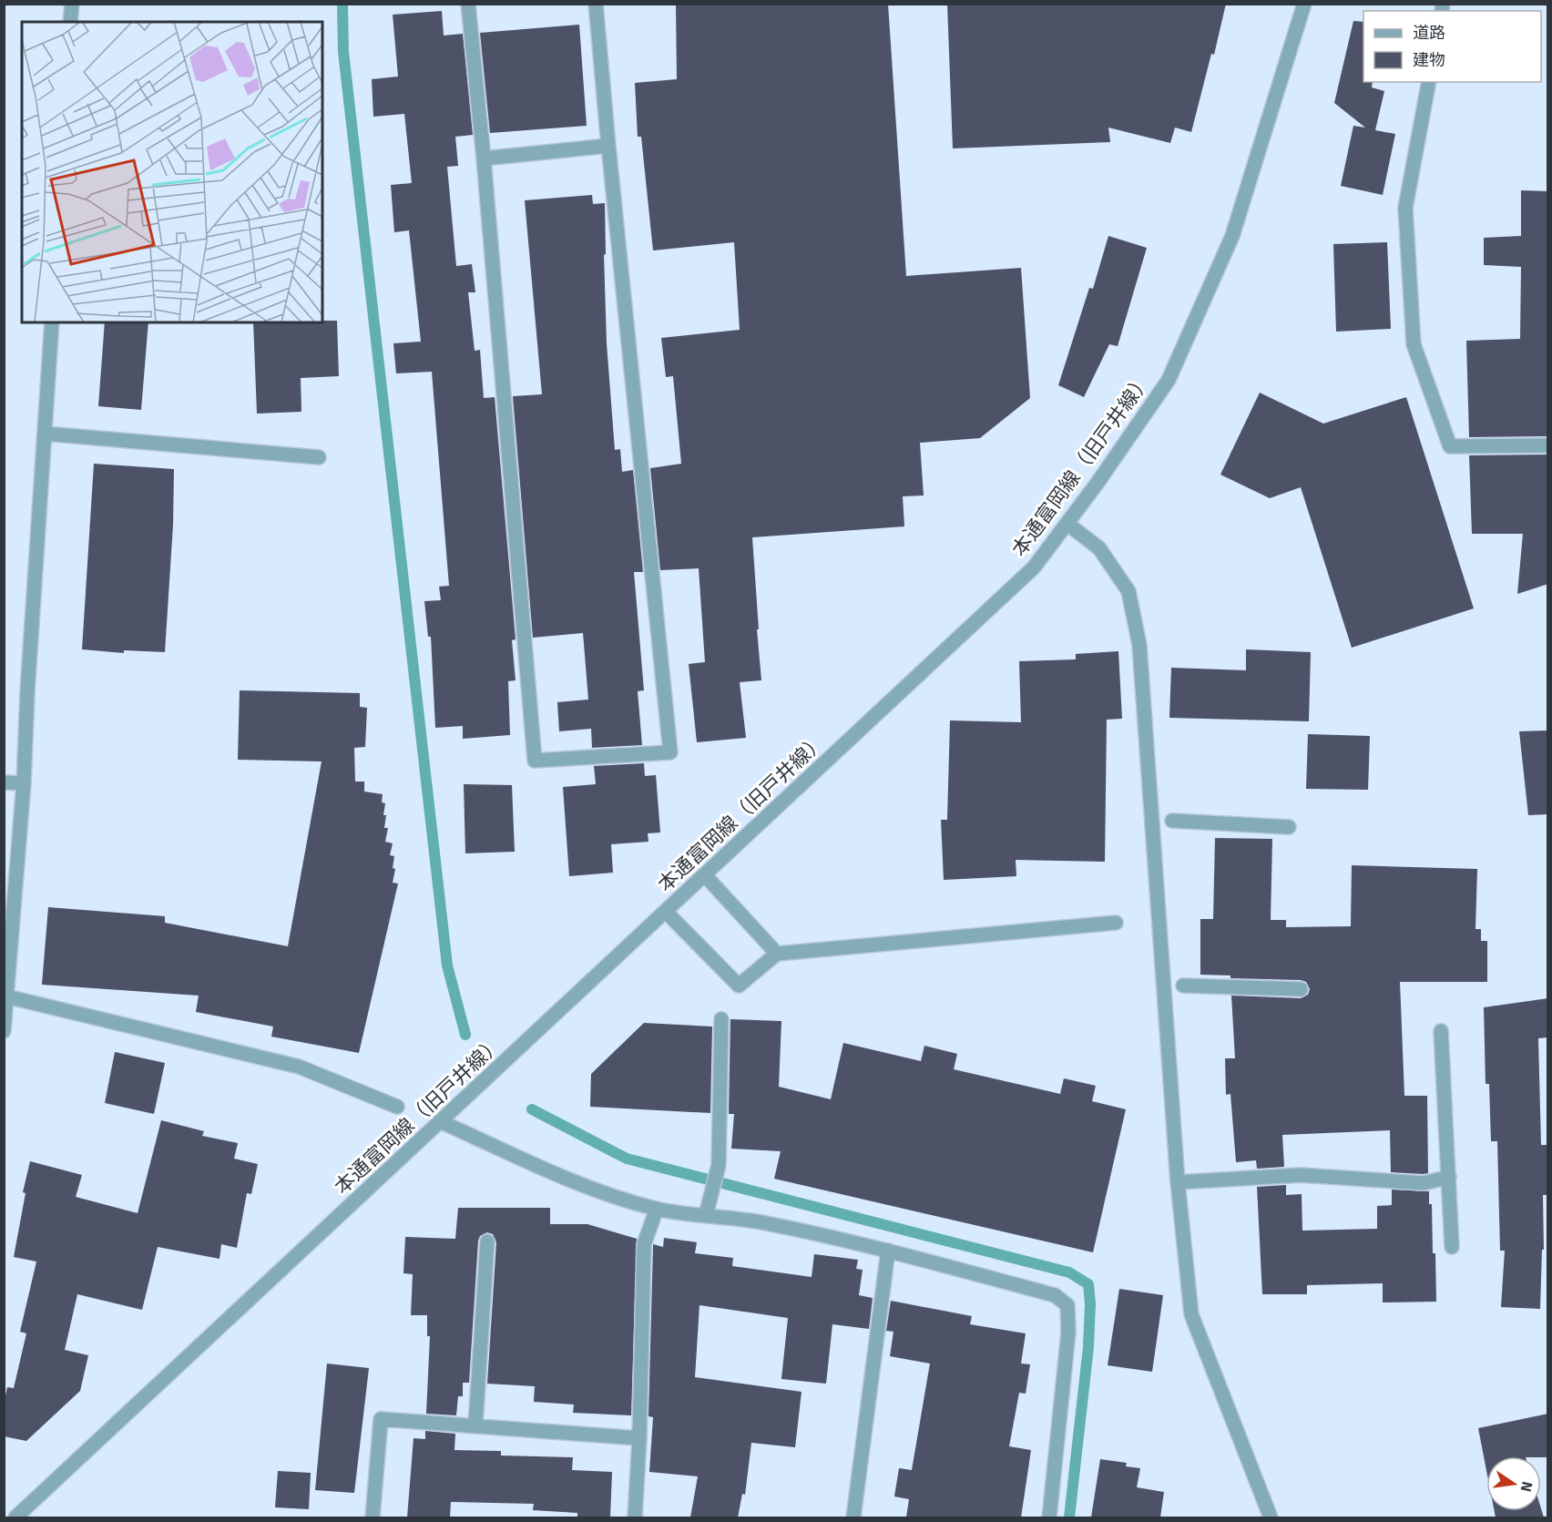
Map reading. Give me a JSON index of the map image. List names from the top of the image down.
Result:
{
  "streets": {
    "street": ["本通富岡線（旧戸井線）"]
  },
  "legend": ["道路", "建物"],
  "north": "right"
}
